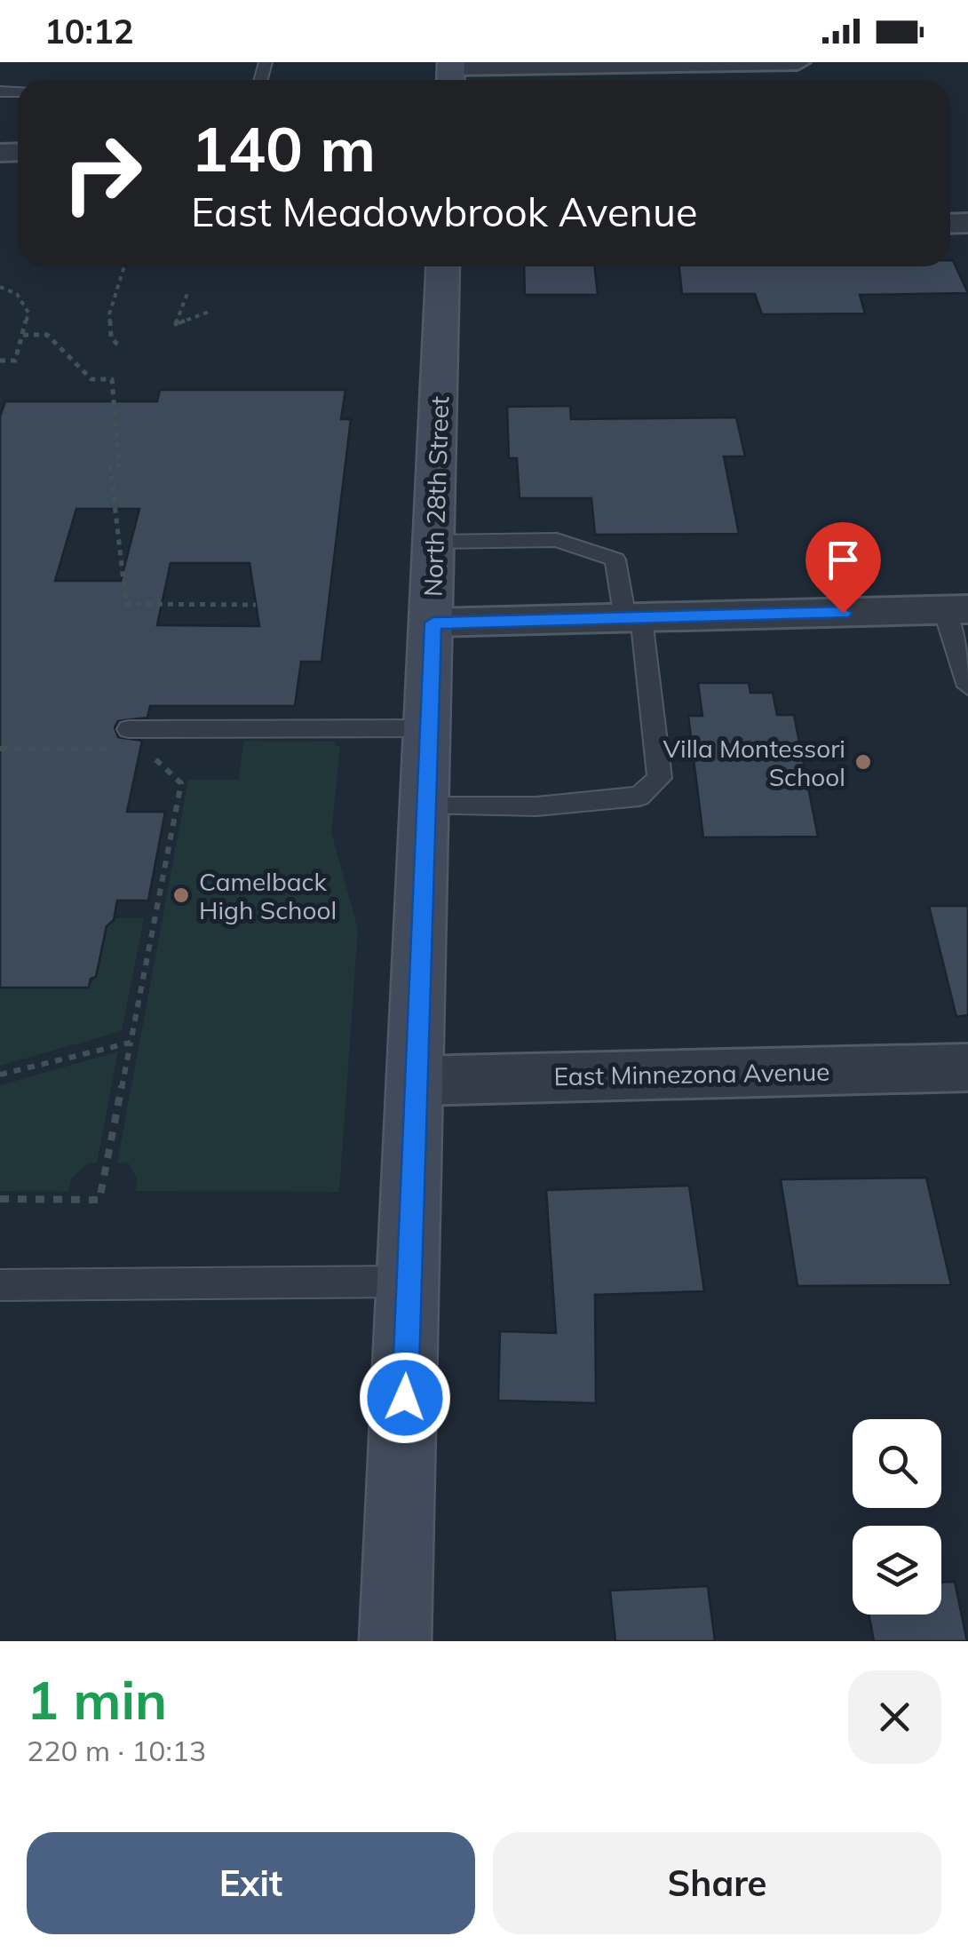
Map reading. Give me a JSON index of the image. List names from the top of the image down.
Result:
{
  "streets": {
    "street": ["North 28th Street", "East Minnezona Avenue"]
  },
  "crossings": [
    ["North 28th Street", "East Minnezona Avenue"]
  ],
  "places": ["Villa Montessori School", "Camelback High School"],
  "page": {
    "status": "10:12",
    "turn": ["140 m", "East Meadowbrook Avenue"],
    "heading": ["1 min", "220 m · 10:13"],
    "buttons": ["Exit", "Share"]
  }
}
